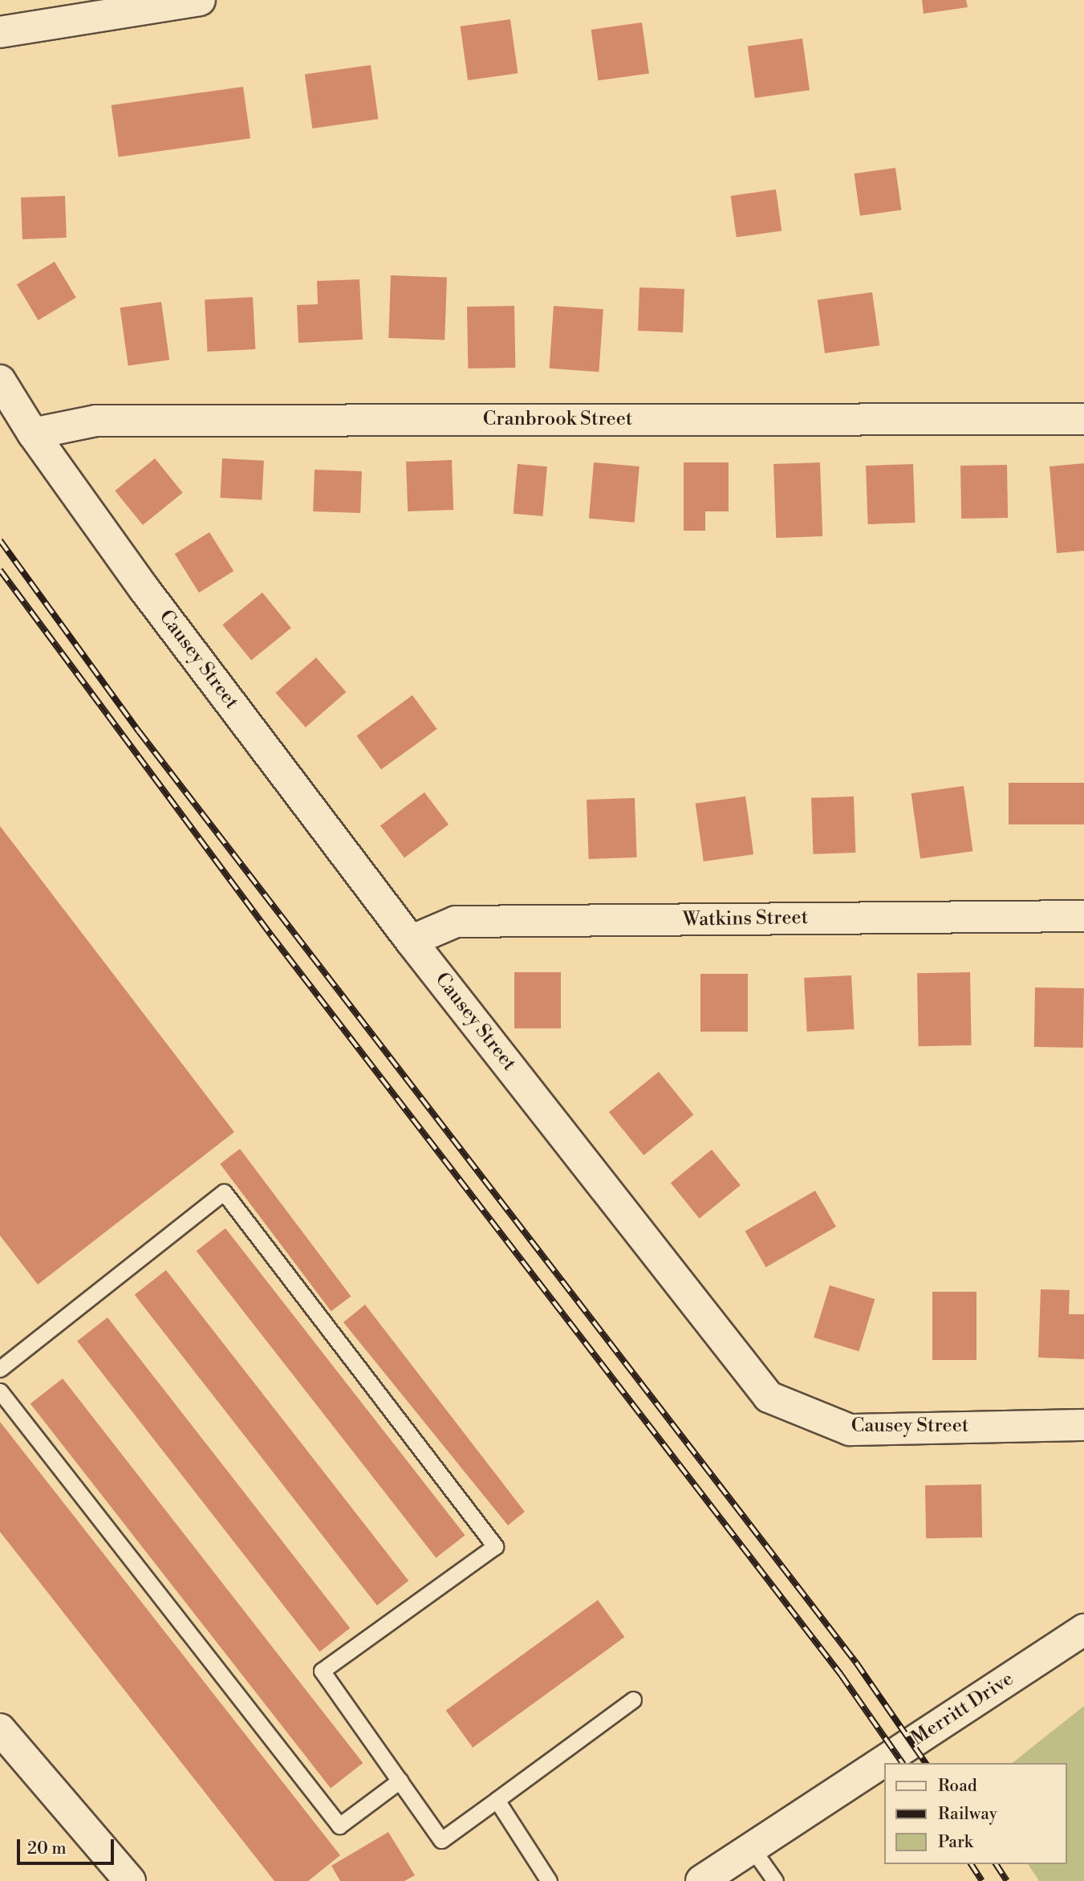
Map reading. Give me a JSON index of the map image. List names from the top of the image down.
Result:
{
  "streets": {
    "street": [
      "Cranbrook Street",
      "Causey Street",
      "Watkins Street",
      "Merritt Drive"
    ]
  },
  "crossings": [
    ["Cranbrook Street", "Causey Street"],
    ["Causey Street", "Watkins Street"]
  ],
  "legend": ["Road", "Railway", "Park"],
  "scale_bar": "20 m"
}
